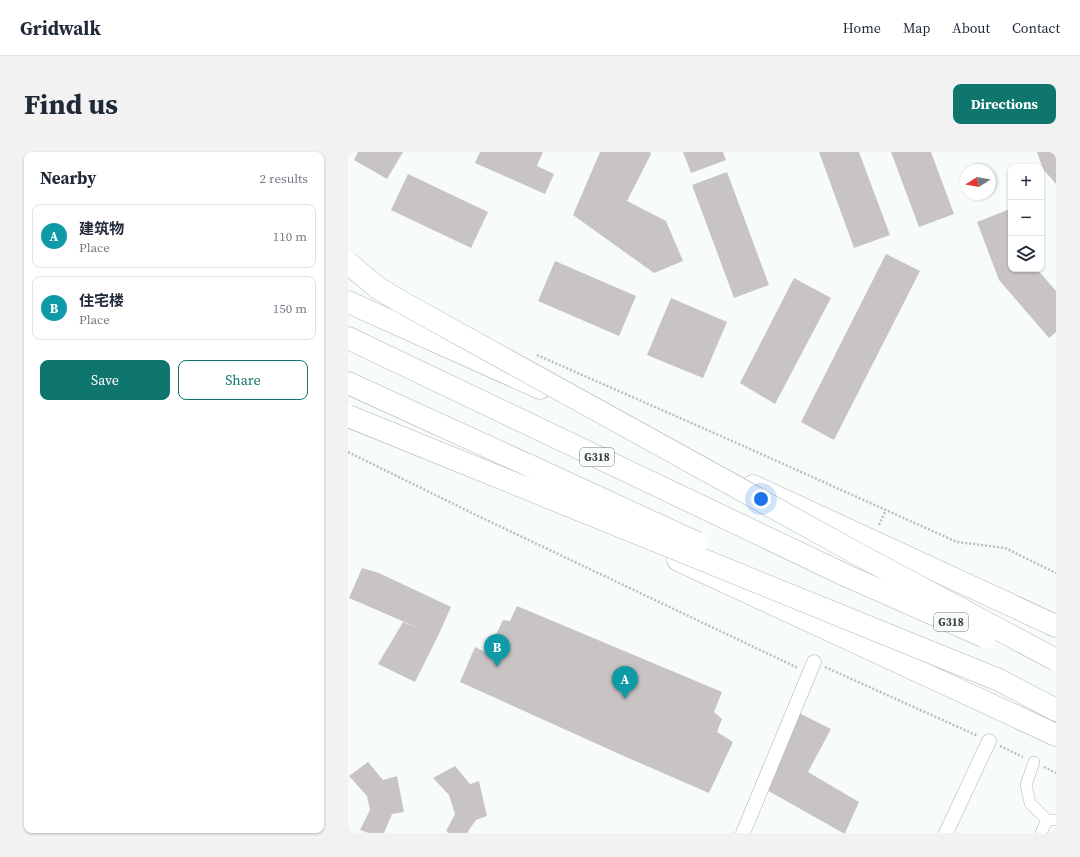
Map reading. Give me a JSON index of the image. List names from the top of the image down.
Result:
{
  "streets": {
    "main road": ["G318"]
  },
  "north": "left",
  "page": {
    "header": "Gridwalk",
    "nav": [
      "Home",
      "Map",
      "About",
      "Contact"
    ],
    "buttons": [
      "Directions",
      ["Save", "Share"]
    ],
    "title": "Find us",
    "heading": ["Nearby", "2 results"],
    "map_buttons": ["+", "−"],
    "list": [
      {
        "mark": "A",
        "name": "建筑物",
        "note": "Place",
        "value": "110 m"
      },
      {
        "mark": "B",
        "name": "住宅楼",
        "note": "Place",
        "value": "150 m"
      }
    ],
    "pins": ["B", "A"]
  }
}
